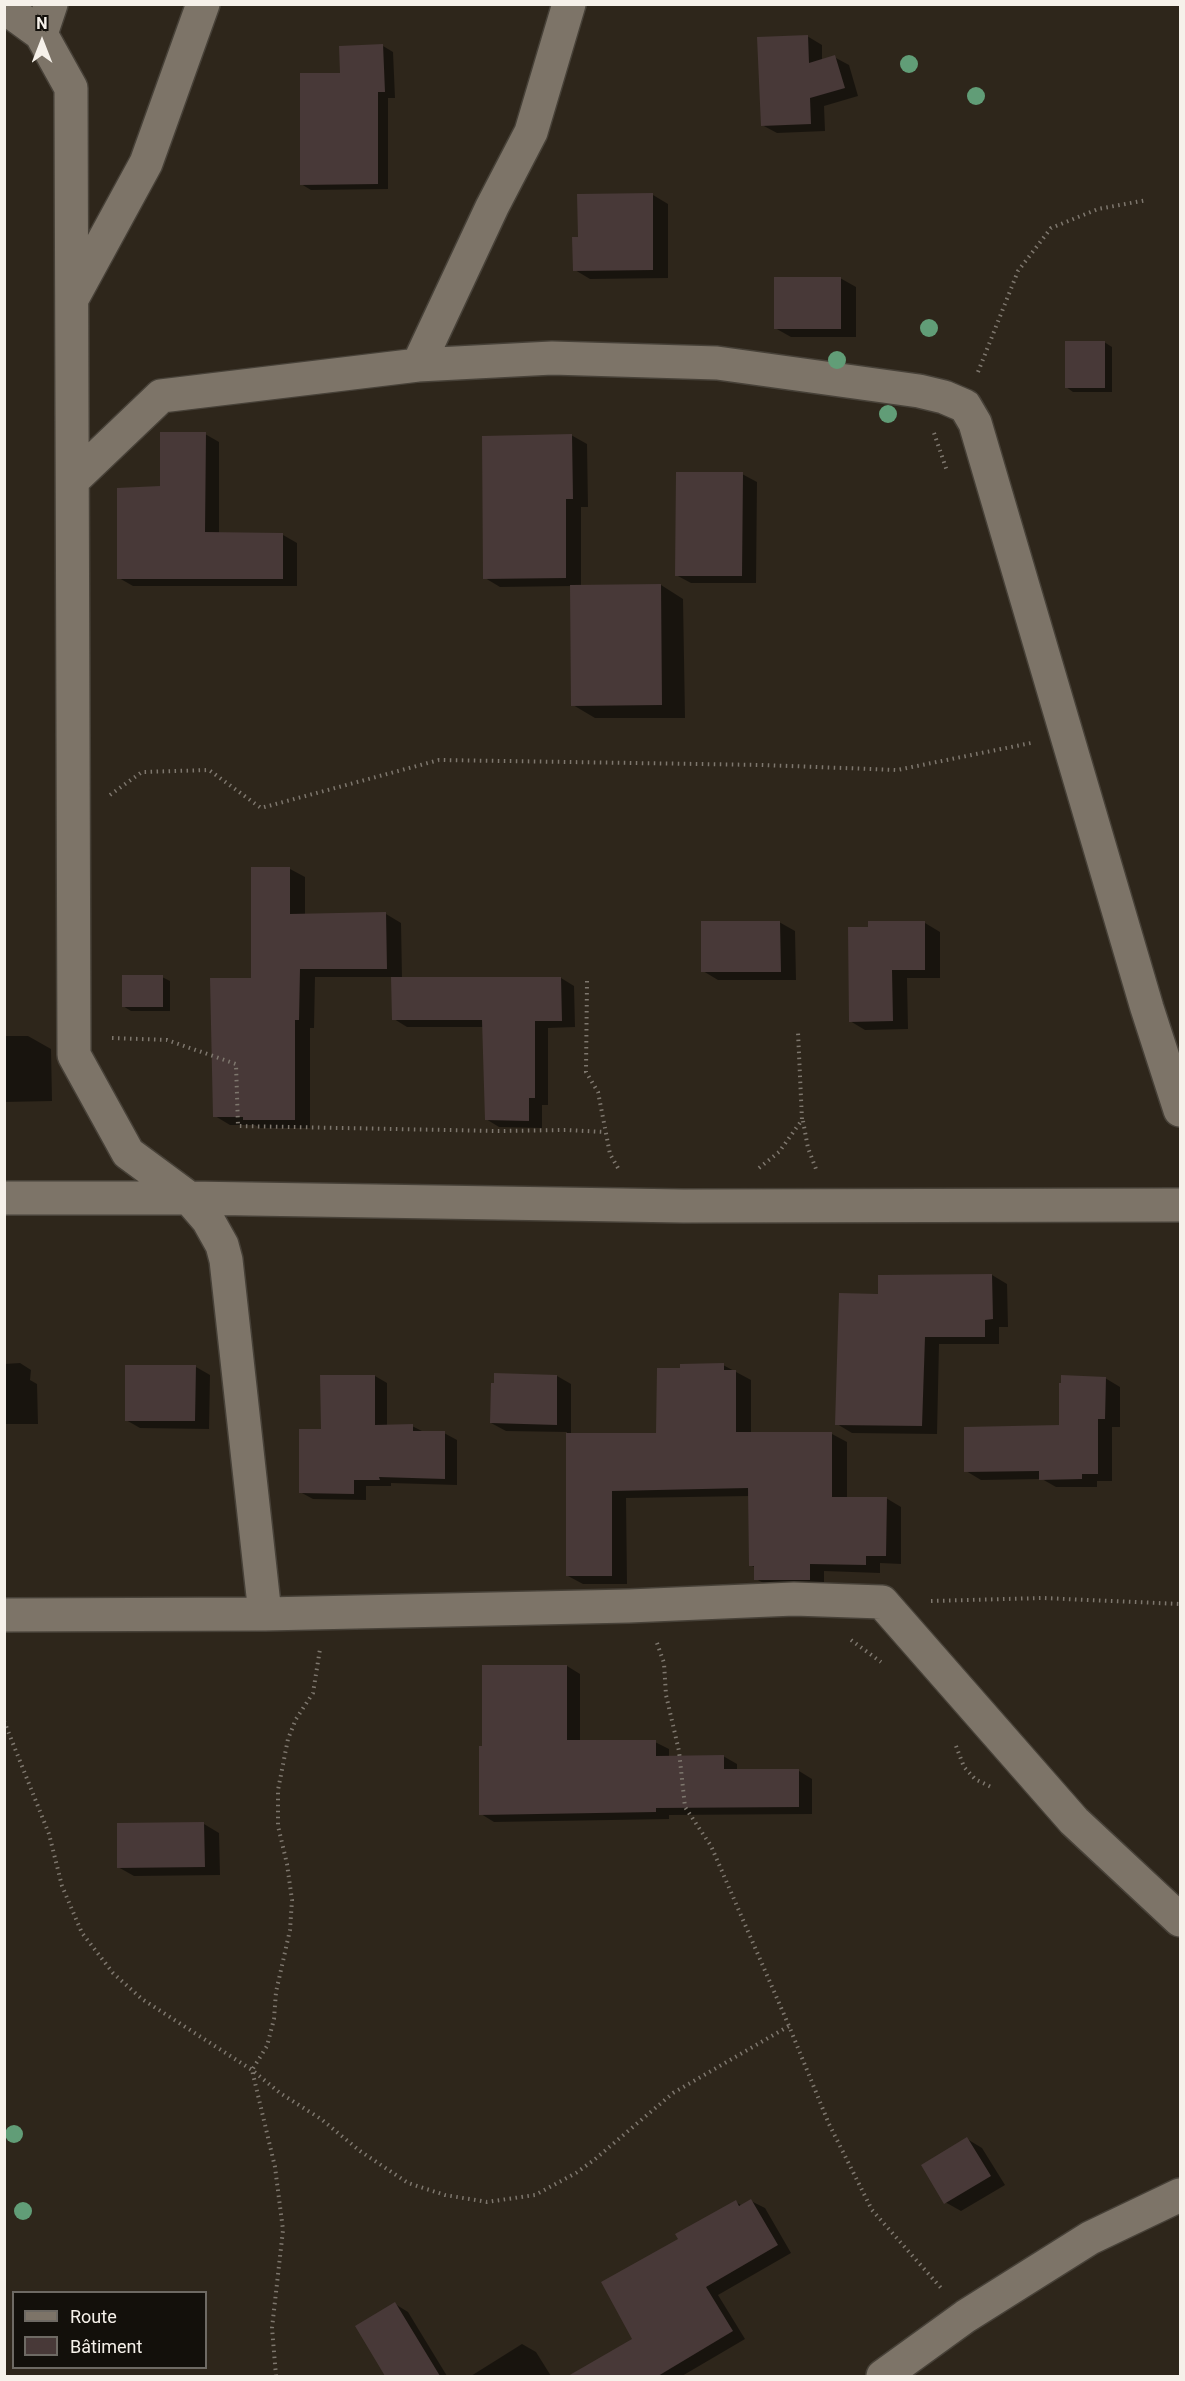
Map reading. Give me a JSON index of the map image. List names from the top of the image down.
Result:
{
  "legend": ["Route", "Bâtiment"],
  "north": "top"
}
